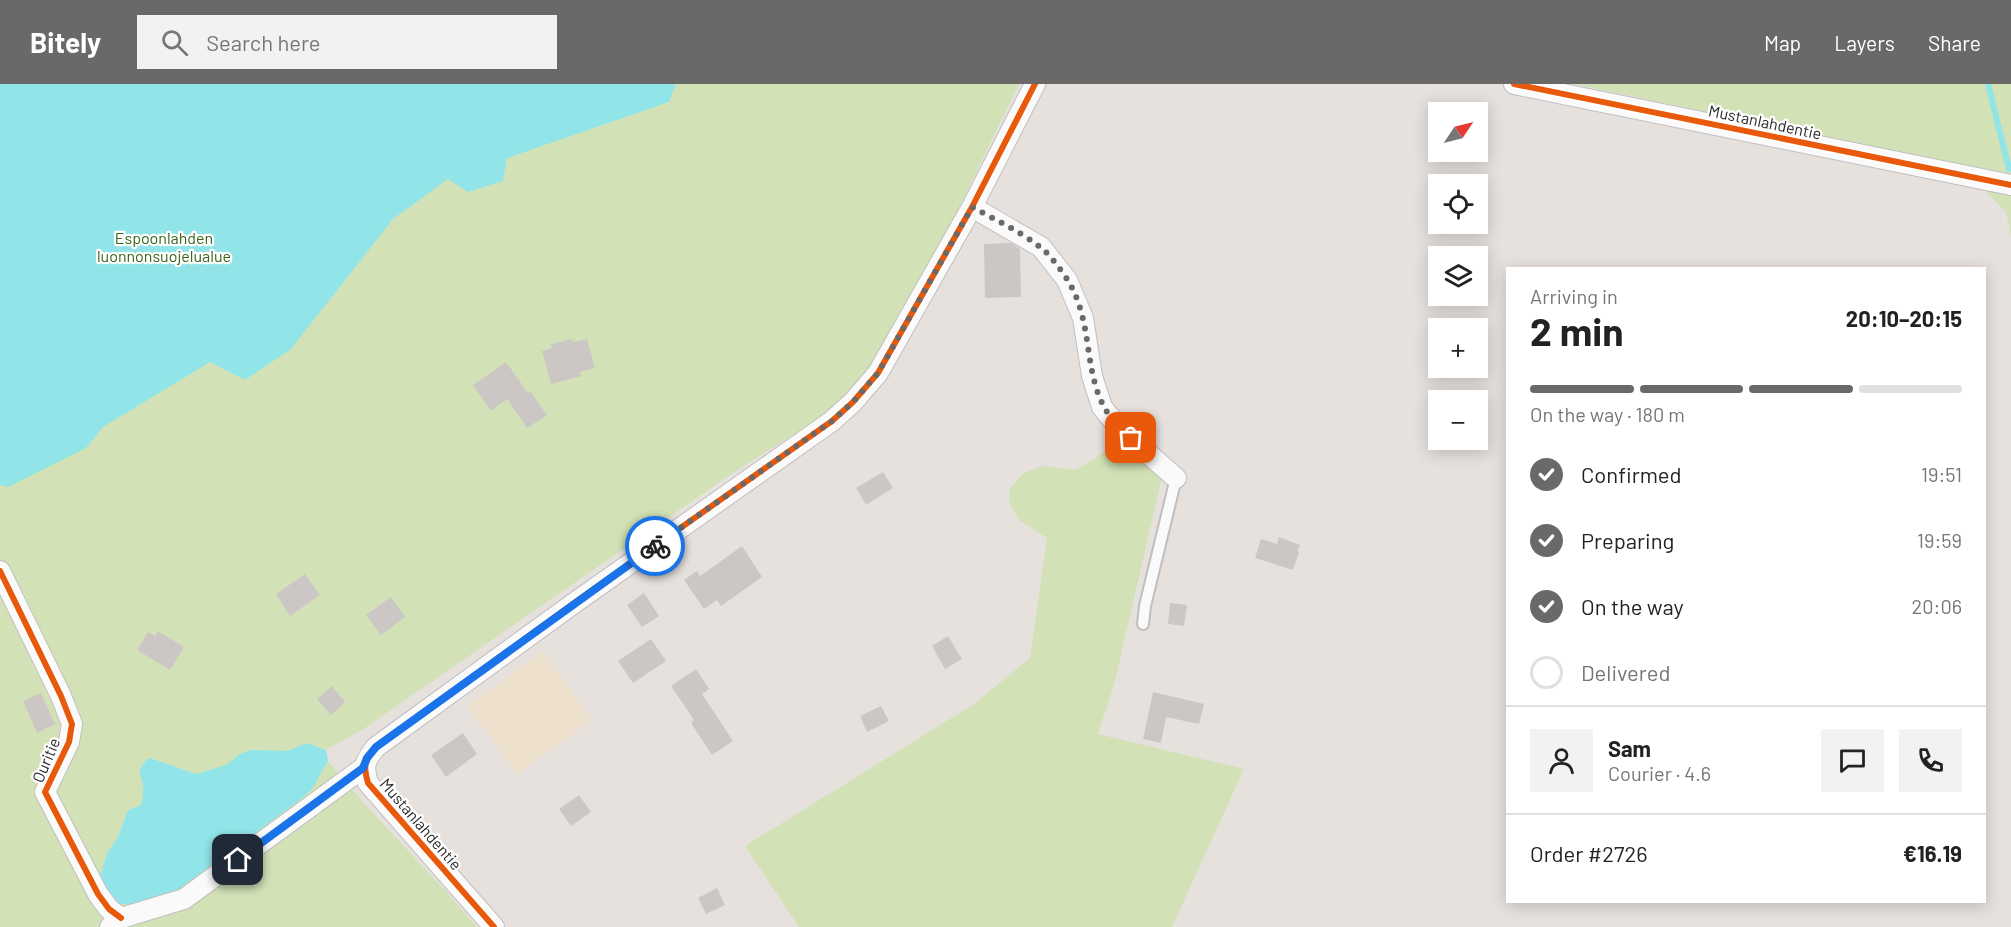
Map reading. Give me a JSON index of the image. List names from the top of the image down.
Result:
{
  "streets": {
    "street": ["Mustanlahdentie", "Ouritie"]
  },
  "parks": ["Espoonlahden luonnonsuojelualue"],
  "north": "top right",
  "page": {
    "header": "Bitely",
    "search": "Search here",
    "nav": ["Map", "Layers", "Share"],
    "map_buttons": ["+", "−"],
    "heading": ["2 min", "Arriving in", "20:10–20:15"],
    "panel": [
      "Sam",
      "Courier · 4.6",
      "Order #2726",
      "€16.19"
    ],
    "bar": "On the way · 180 m",
    "list": [
      ["Confirmed", "19:51"],
      ["Preparing", "19:59"],
      ["On the way", "20:06"],
      "Delivered"
    ]
  }
}
